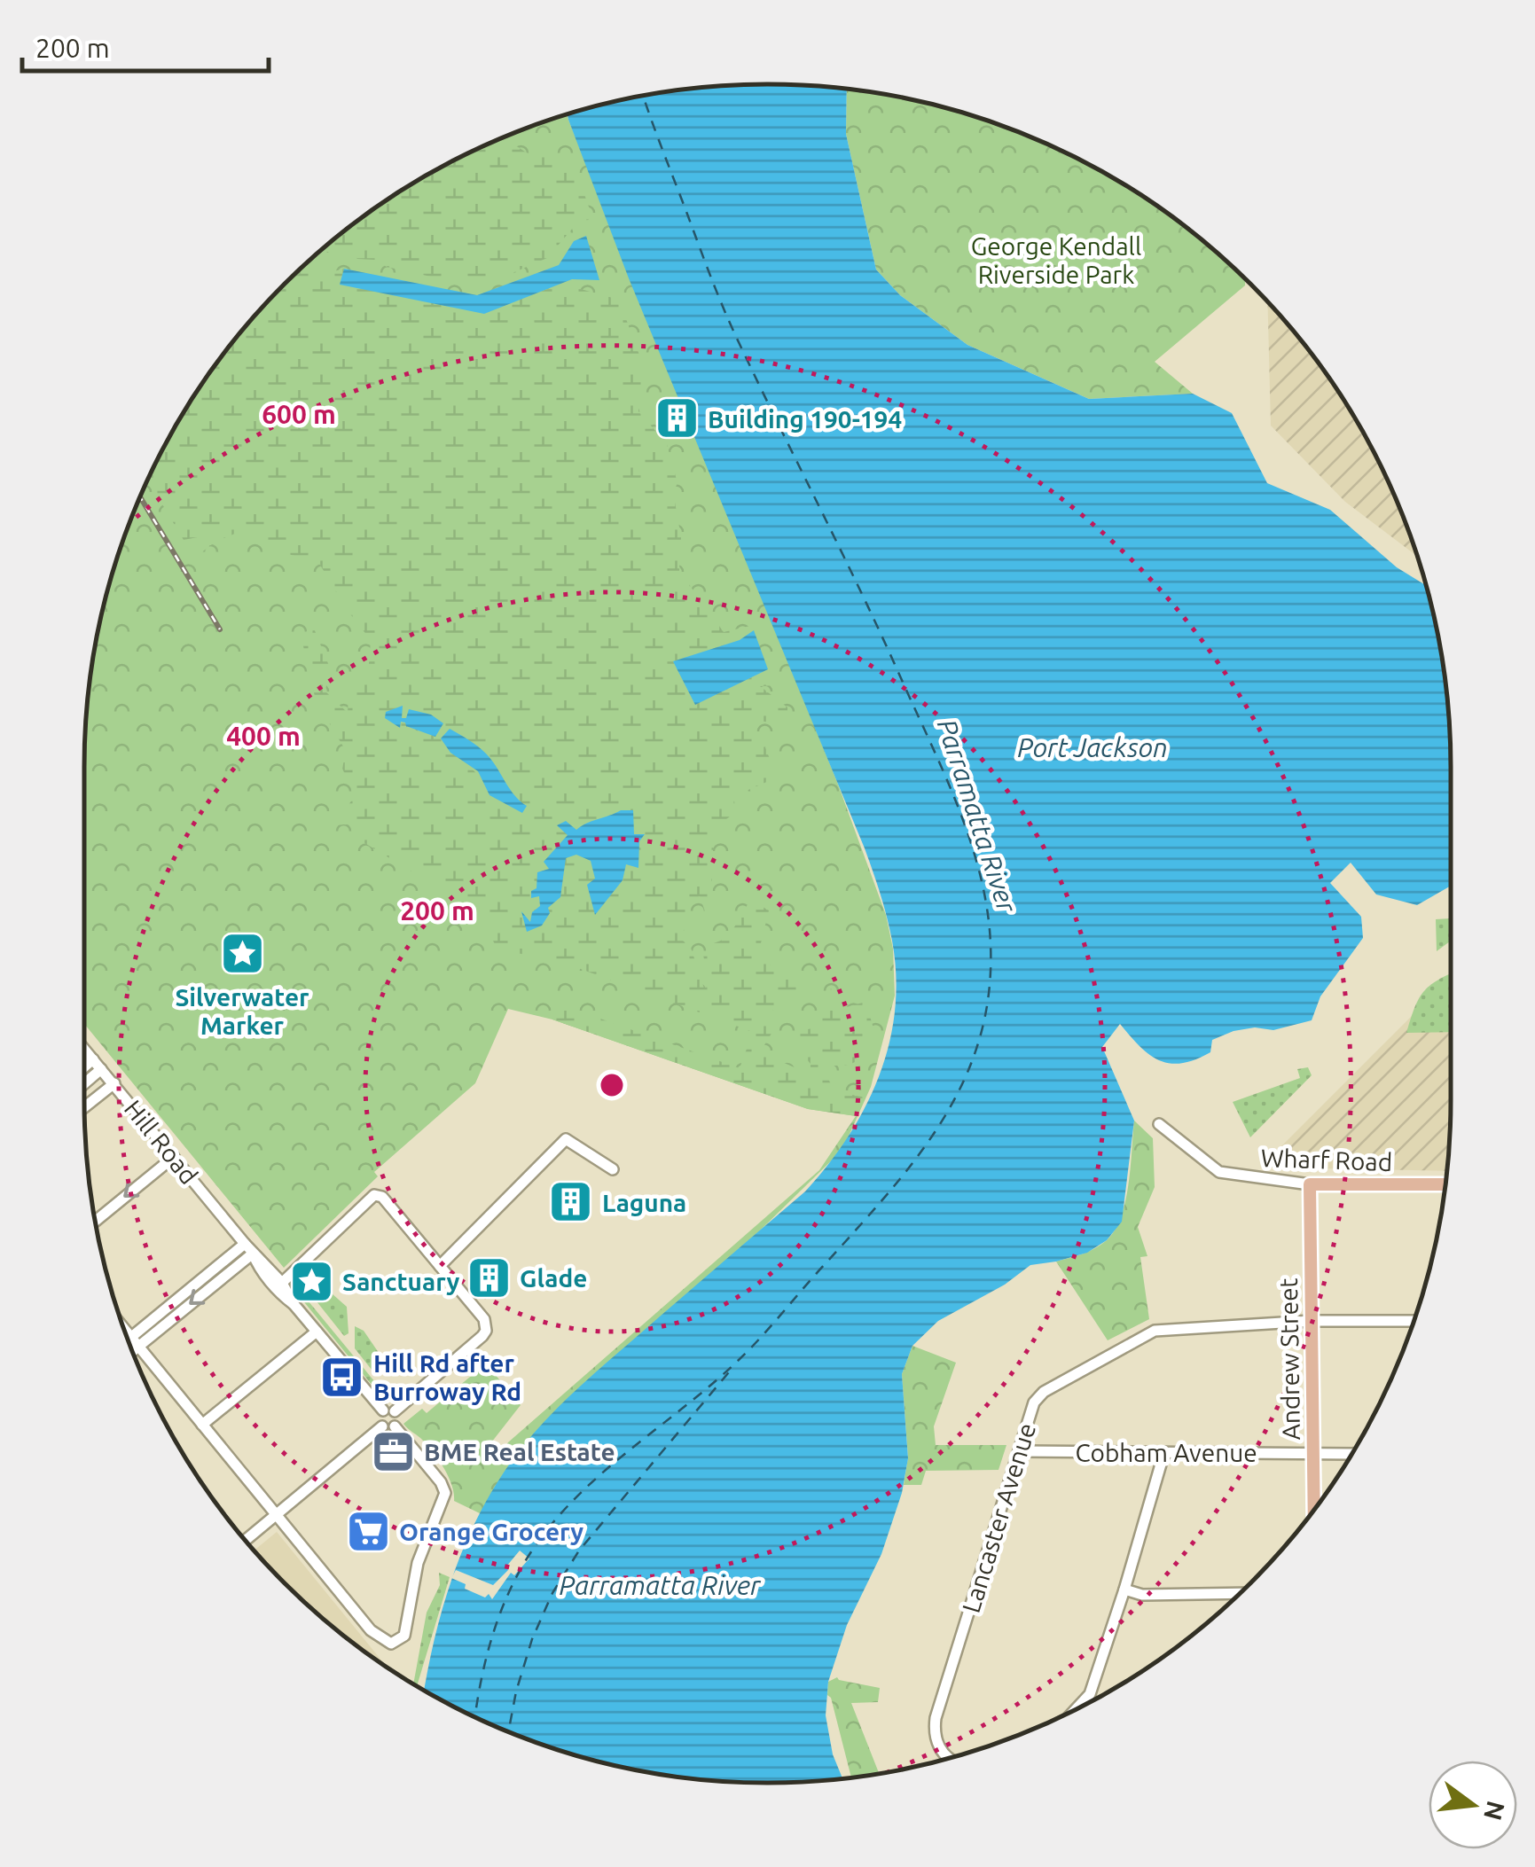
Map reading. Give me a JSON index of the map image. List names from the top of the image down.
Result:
{
  "streets": {
    "main road": ["Wharf Road", "Andrew Street"],
    "street": ["Hill Road", "Cobham Avenue", "Lancaster Avenue"]
  },
  "crossings": [
    ["Wharf Road", "Andrew Street"],
    ["Andrew Street", "Cobham Avenue"],
    ["Andrew Street", "Lancaster Avenue"],
    ["Cobham Avenue", "Lancaster Avenue"]
  ],
  "water": ["Port Jackson", "Parramatta River"],
  "parks": ["George Kendall Riverside Park"],
  "places": {
    "building": ["Building 190-194", "Laguna", "Glade"],
    "place": ["Silverwater Marker", "Sanctuary"],
    "bus stop": ["Hill Rd after Burroway Rd"],
    "office": ["BME Real Estate"],
    "supermarket": ["Orange Grocery"]
  },
  "scale_bar": "200 m",
  "north": "right",
  "rings": ["600 m", "400 m", "200 m"]
}
